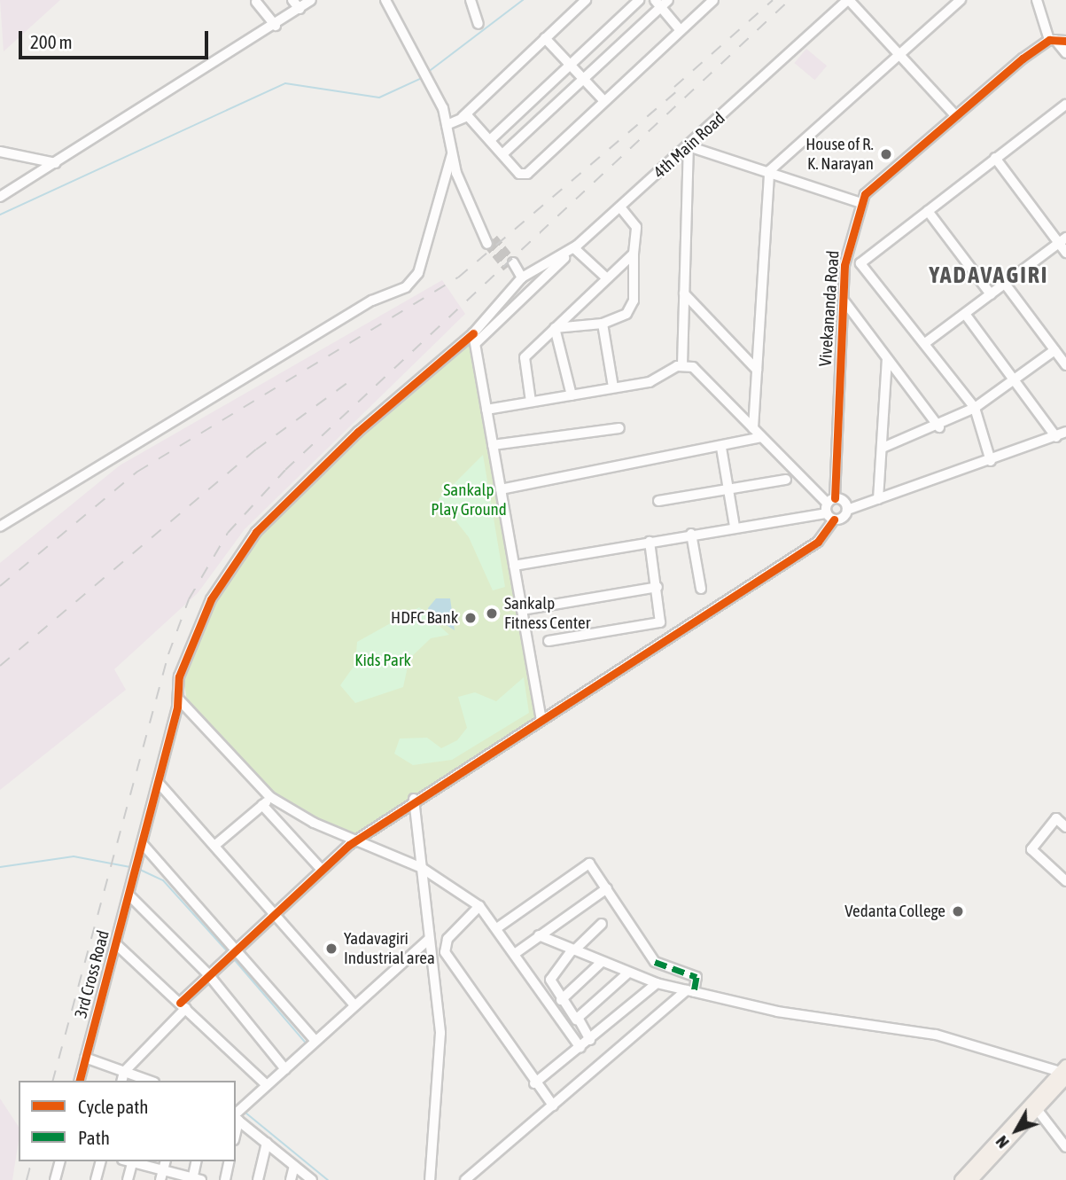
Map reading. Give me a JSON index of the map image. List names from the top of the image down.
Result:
{
  "streets": {
    "street": ["4th Main Road", "Vivekananda Road", "3rd Cross Road"]
  },
  "crossings": [
    ["4th Main Road", "3rd Cross Road"]
  ],
  "districts": ["YADAVAGIRI"],
  "parks": ["Sankalp Play Ground", "Kids Park"],
  "places": [
    "House of R. K. Narayan",
    "Sankalp Fitness Center",
    "HDFC Bank",
    "Vedanta College",
    "Yadavagiri Industrial area"
  ],
  "legend": ["Cycle path", "Path"],
  "scale_bar": "200 m",
  "north": "bottom left"
}
